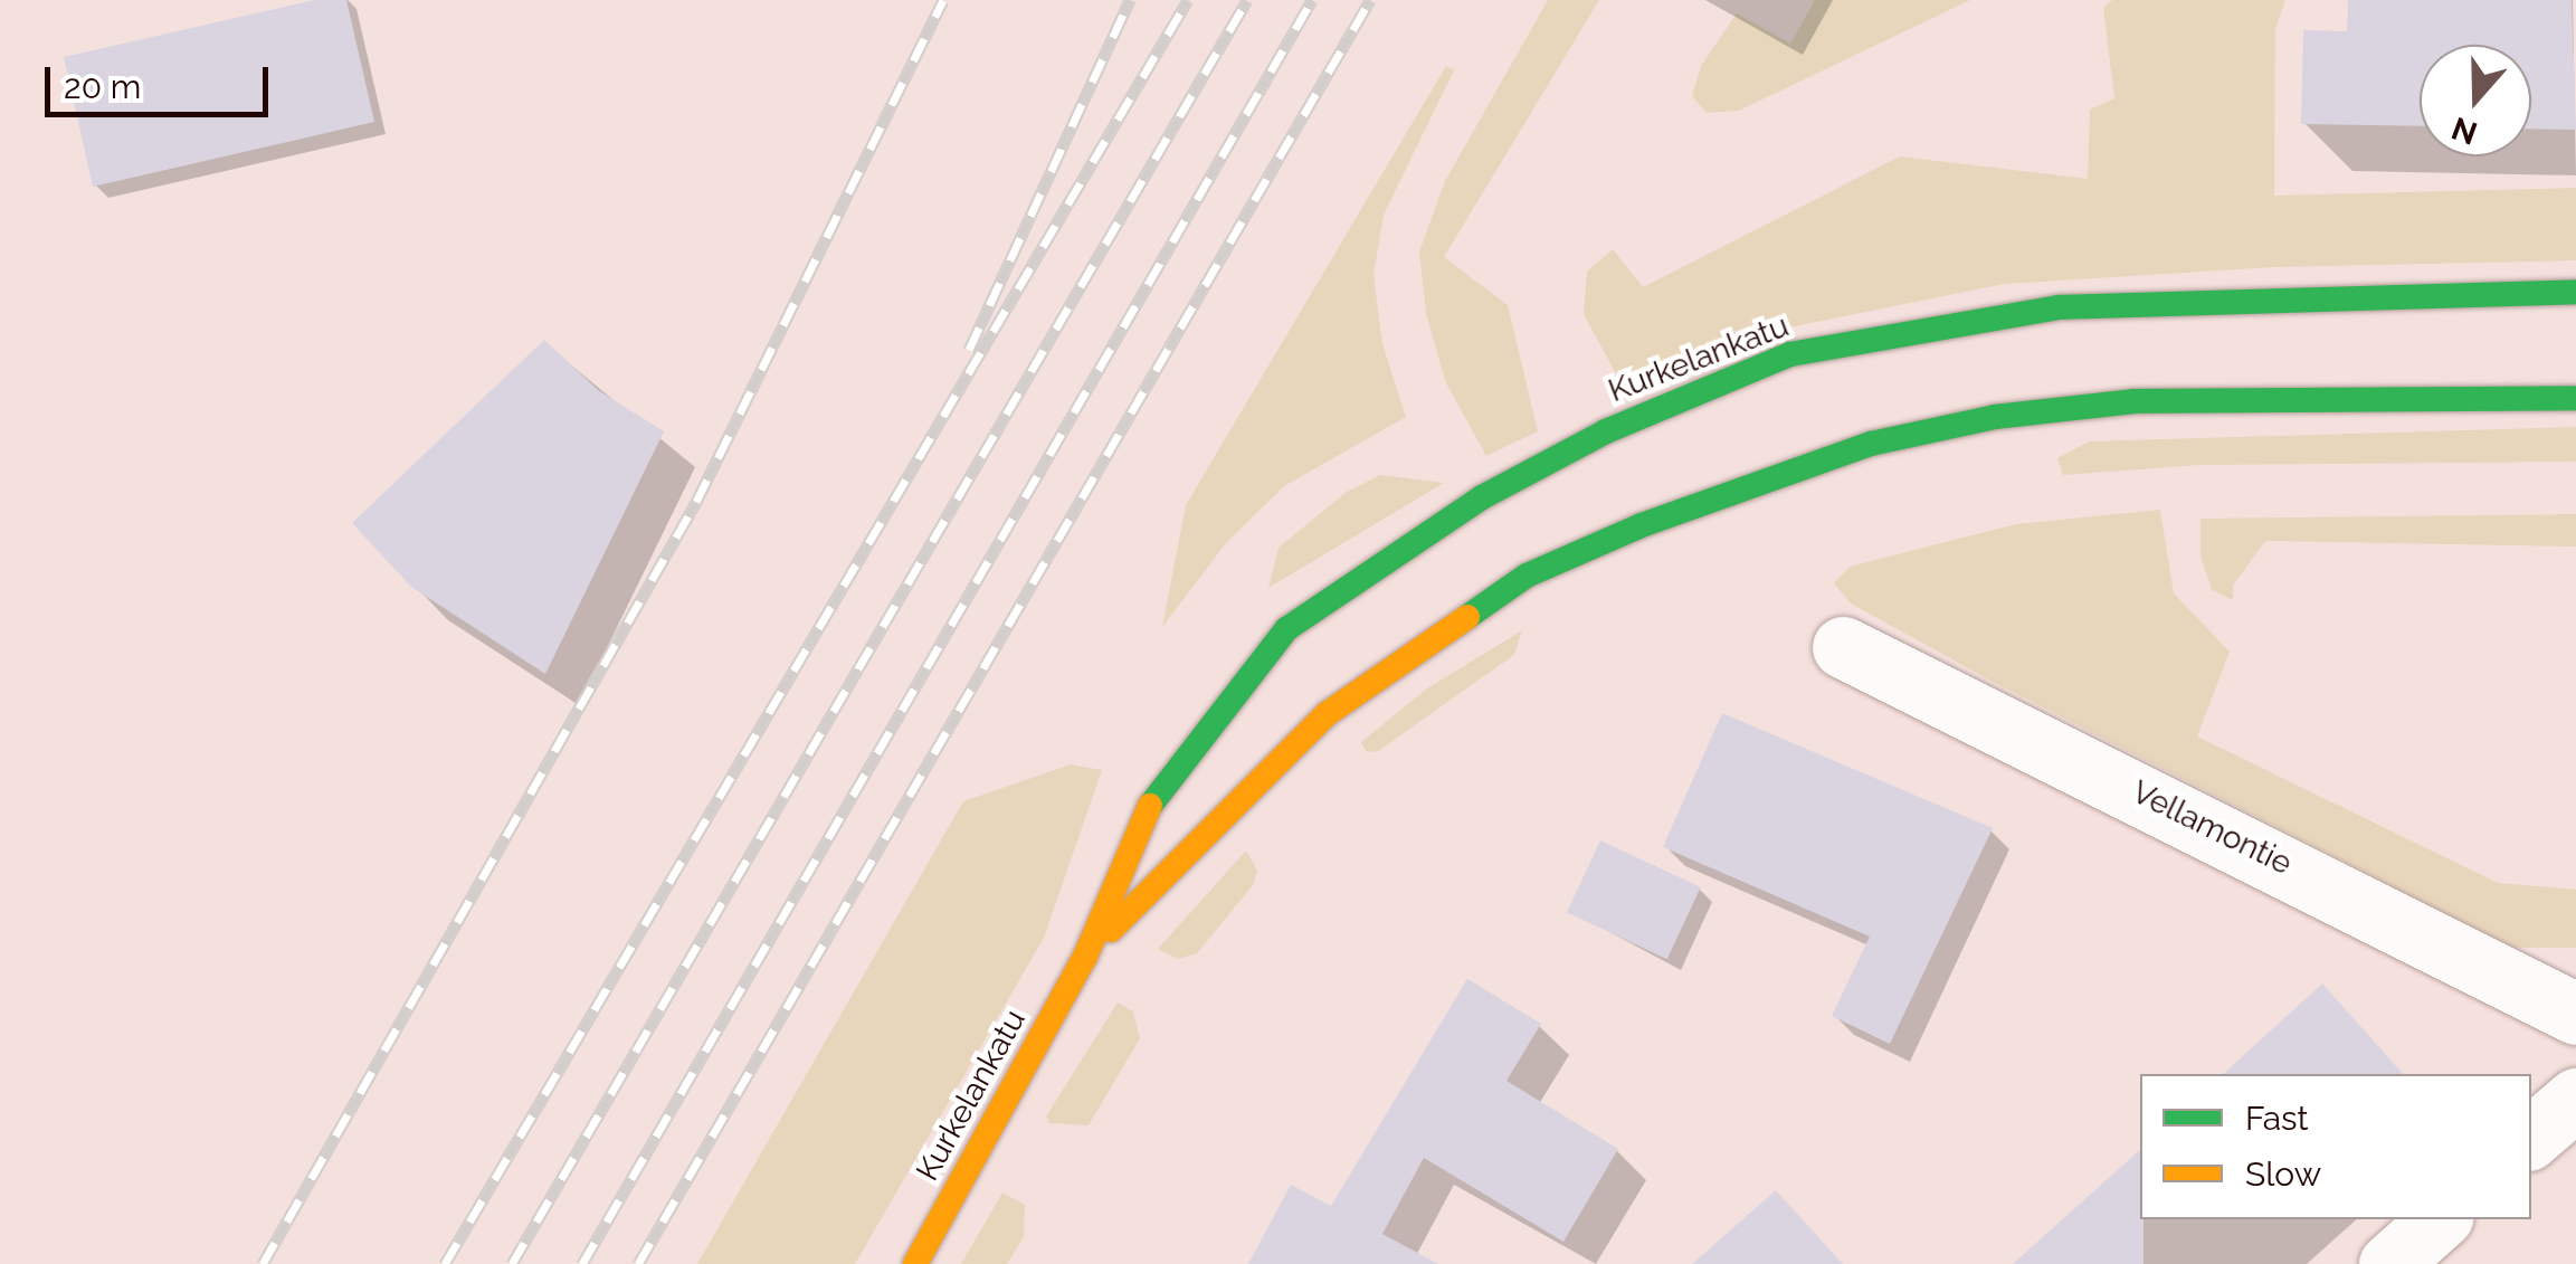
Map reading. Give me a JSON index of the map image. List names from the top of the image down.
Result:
{
  "streets": {
    "street": ["Kurkelankatu", "Vellamontie"]
  },
  "legend": ["Fast", "Slow"],
  "scale_bar": "20 m",
  "north": "bottom"
}
